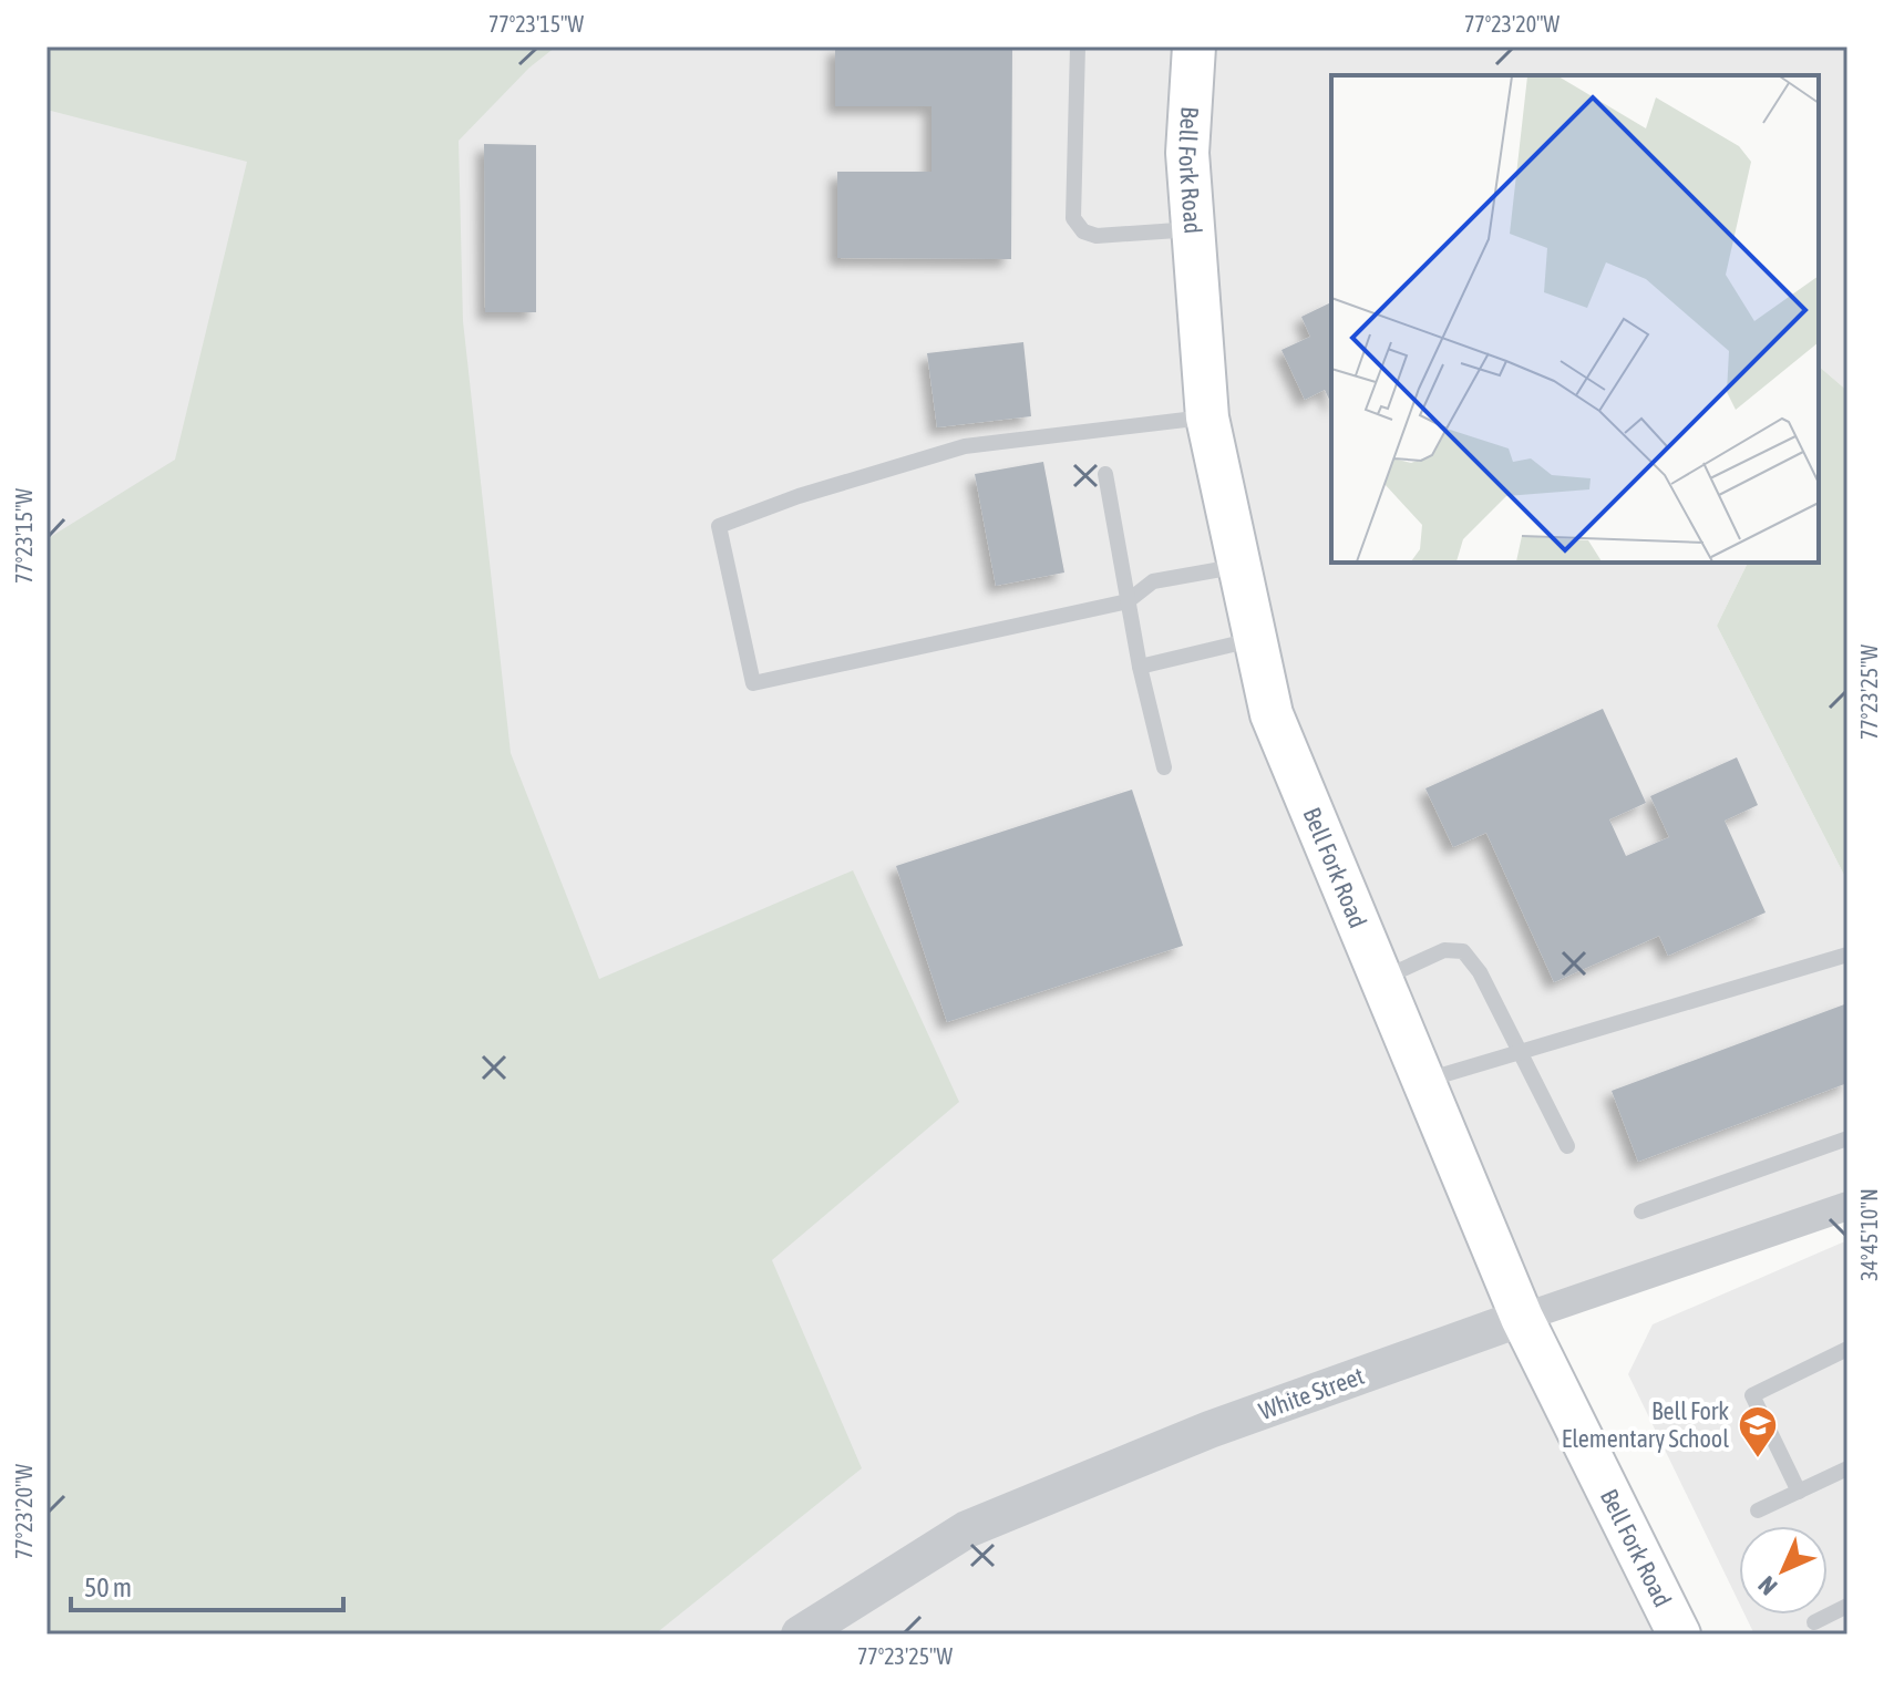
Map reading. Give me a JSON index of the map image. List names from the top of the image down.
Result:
{
  "streets": {
    "main road": ["Bell Fork Road"],
    "street": ["White Street"]
  },
  "crossings": [
    ["Bell Fork Road", "White Street"]
  ],
  "places": {
    "school or university": ["Bell Fork Elementary School"]
  },
  "scale_bar": "50 m",
  "north": "bottom left",
  "coordinates": [
    "77°23'15\"W",
    "77°23'20\"W",
    "77°23'25\"W",
    "34°45'10\"N"
  ]
}
